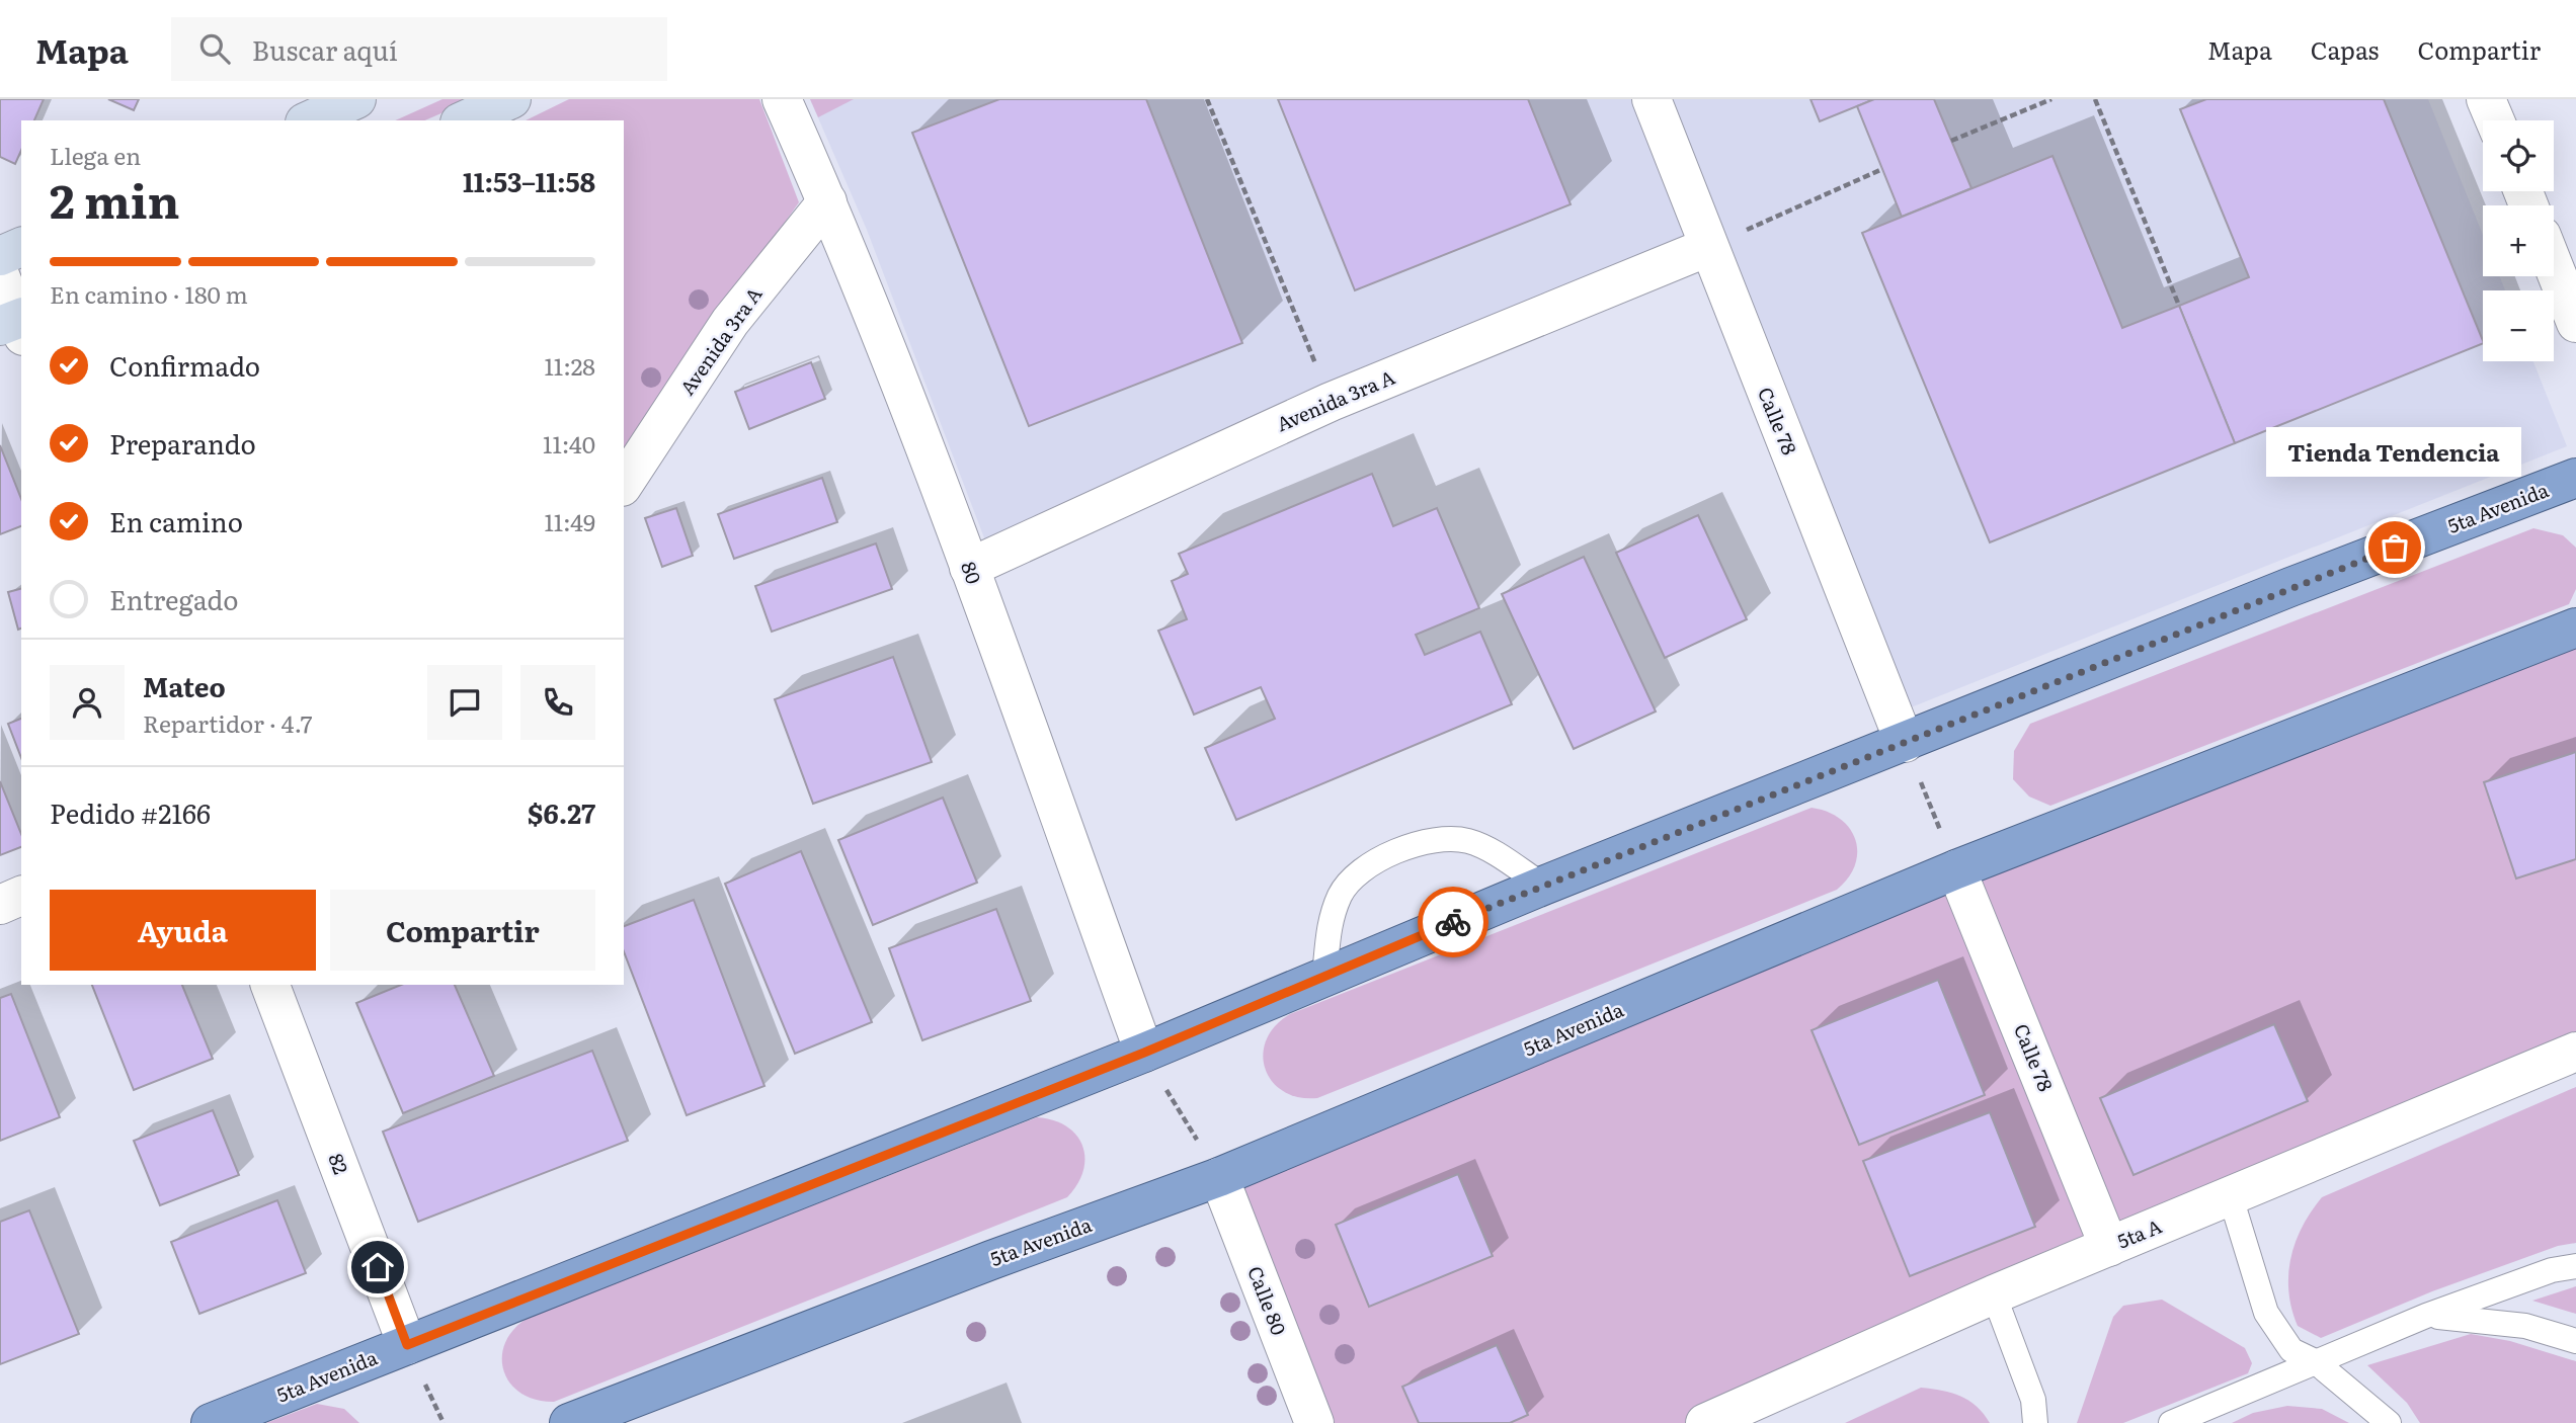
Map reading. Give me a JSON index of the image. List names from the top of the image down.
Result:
{
  "streets": {
    "highway": ["5ta Avenida"],
    "street": [
      "Avenida 3ra A",
      "Calle 78",
      "80",
      "82",
      "5ta A",
      "Calle 80"
    ]
  },
  "crossings": [
    ["Avenida 3ra A", "Calle 78"],
    ["Avenida 3ra A", "80"],
    ["Calle 78", "5ta Avenida"],
    ["Calle 78", "5ta A"],
    ["5ta Avenida", "80"],
    ["5ta Avenida", "82"],
    ["5ta Avenida", "Calle 80"]
  ],
  "places": ["Tienda Tendencia"],
  "page": {
    "header": "Mapa",
    "search": "Buscar aquí",
    "nav": ["Mapa", "Capas", "Compartir"],
    "map_buttons": ["+", "−"],
    "heading": ["2 min", "Llega en", "11:53–11:58"],
    "panel": [
      "Mateo",
      "Repartidor · 4.7",
      "Pedido #2166",
      "$6.27"
    ],
    "bar": "En camino · 180 m",
    "list": [
      ["Confirmado", "11:28"],
      ["Preparando", "11:40"],
      ["En camino", "11:49"],
      "Entregado"
    ],
    "bubble": "Tienda Tendencia",
    "buttons": ["Ayuda", "Compartir"]
  }
}
